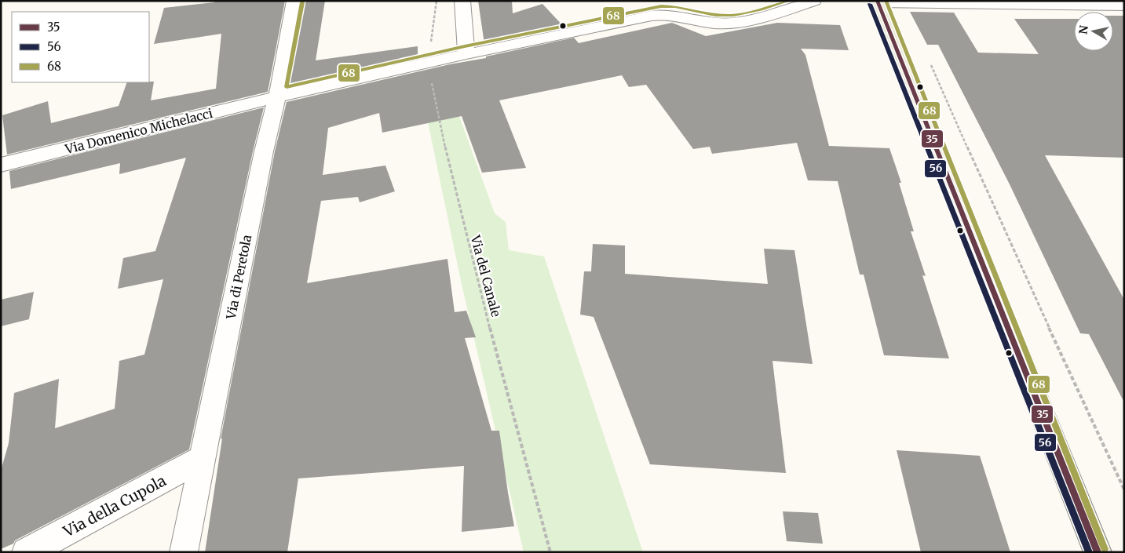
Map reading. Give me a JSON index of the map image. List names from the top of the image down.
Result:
{
  "streets": {
    "street": ["Via Domenico Michelacci", "Via di Peretola", "Via della Cupola"],
    "path": ["Via del Canale"]
  },
  "crossings": [
    ["Via Domenico Michelacci", "Via del Canale"],
    ["Via Domenico Michelacci", "Via di Peretola"],
    ["Via di Peretola", "Via della Cupola"]
  ],
  "lines": ["transit line 35", "transit line 68", "transit line 56"],
  "legend": ["35", "56", "68"],
  "north": "left"
}
